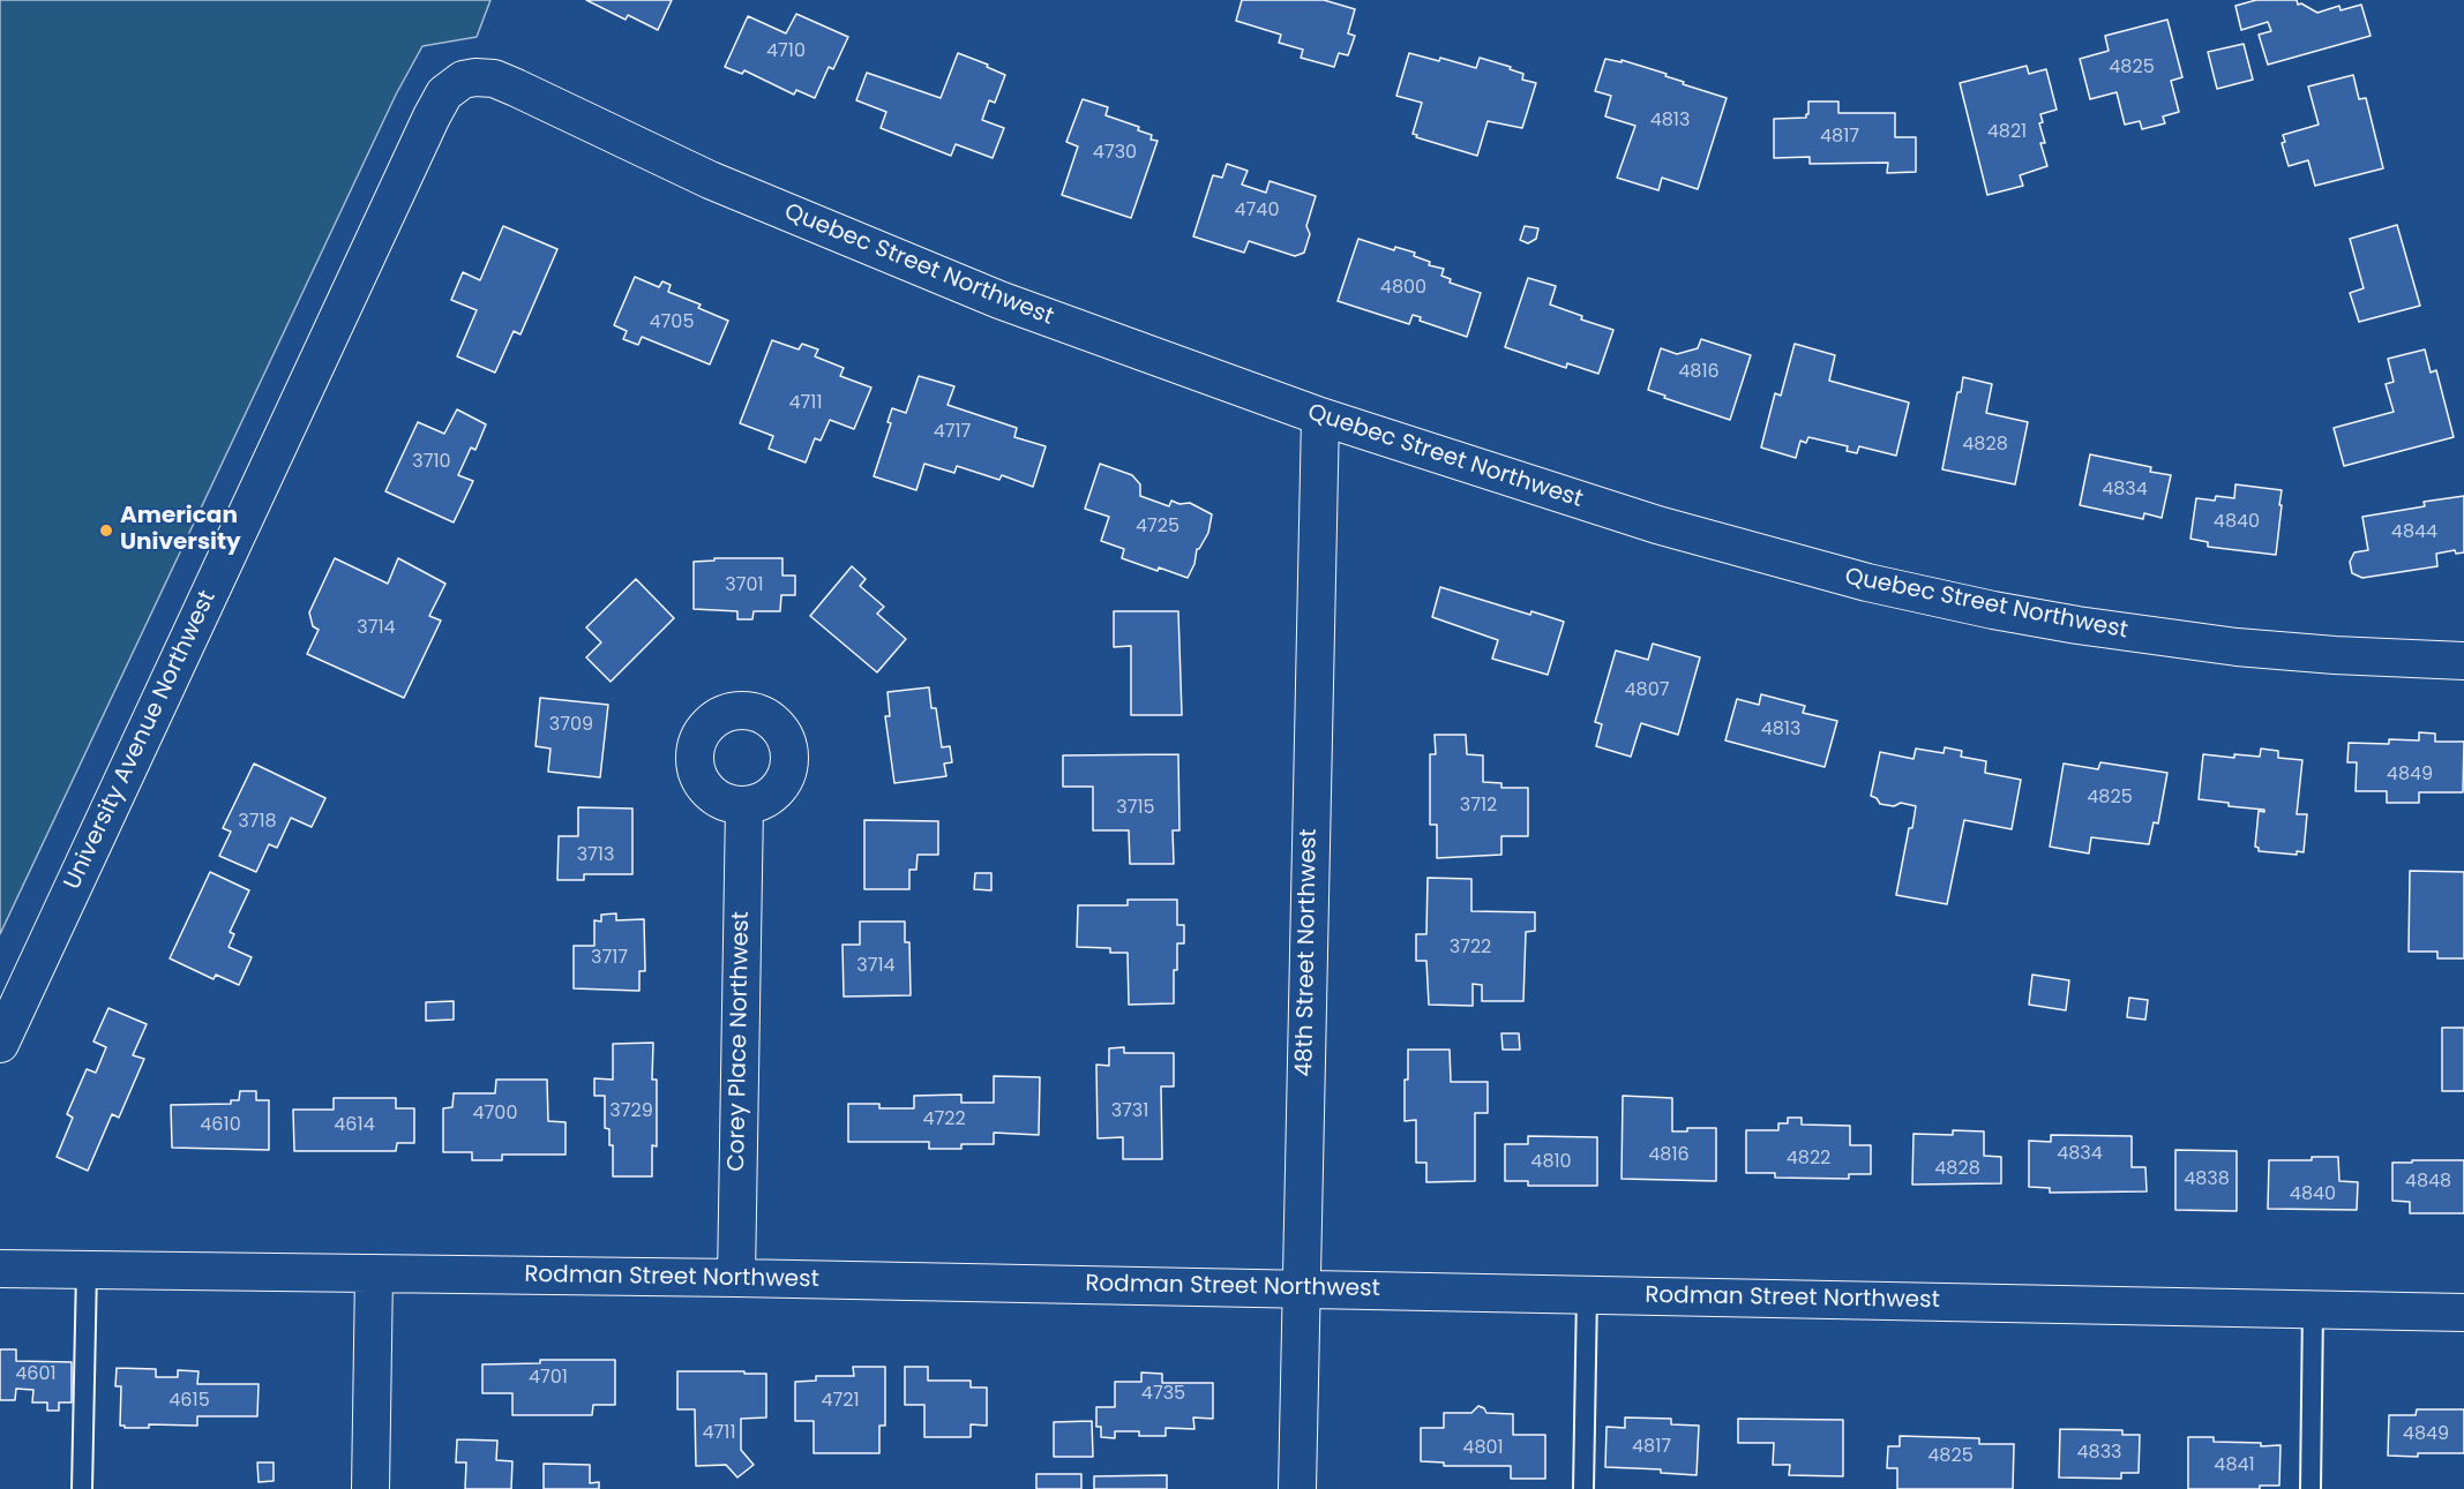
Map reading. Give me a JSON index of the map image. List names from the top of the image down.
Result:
{
  "streets": {
    "street": [
      "Quebec Street Northwest",
      "University Avenue Northwest",
      "48th Street Northwest",
      "Corey Place Northwest",
      "Rodman Street Northwest"
    ]
  },
  "crossings": [
    ["Quebec Street Northwest", "University Avenue Northwest"],
    ["Quebec Street Northwest", "48th Street Northwest"],
    ["48th Street Northwest", "Rodman Street Northwest"],
    ["Corey Place Northwest", "Rodman Street Northwest"]
  ],
  "places": ["American University"],
  "house_numbers": [
    "4710",
    "4825",
    "4813",
    "4821",
    "4817",
    "4730",
    "4740",
    "4800",
    "4705",
    "4816",
    "4711",
    "4717",
    "4828",
    "3710",
    "4834",
    "4840",
    "4725",
    "4844",
    "3701",
    "3714",
    "4807",
    "3709",
    "4813",
    "4849",
    "4825",
    "3712",
    "3715",
    "3718",
    "3713",
    "3722",
    "3717",
    "3714",
    "3729",
    "3731",
    "4700",
    "4722",
    "4610",
    "4614",
    "4834",
    "4816",
    "4822",
    "4810",
    "4828",
    "4838",
    "4848",
    "4840",
    "4601",
    "4701",
    "4735",
    "4615",
    "4721",
    "4711",
    "4849",
    "4817",
    "4801",
    "4833",
    "4825",
    "4841"
  ]
}
